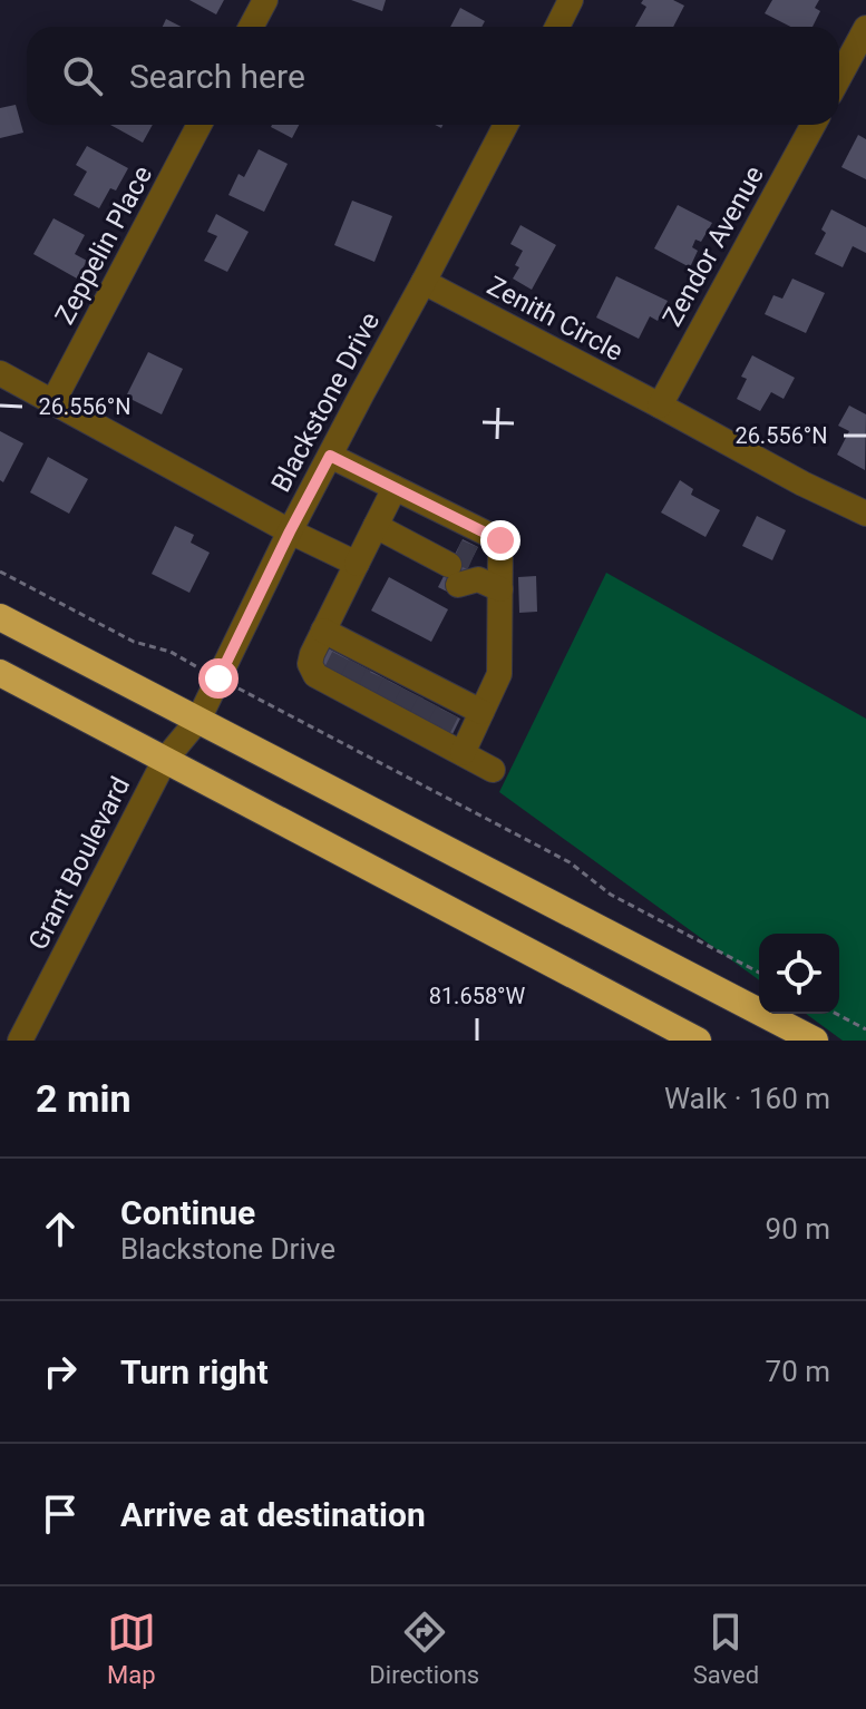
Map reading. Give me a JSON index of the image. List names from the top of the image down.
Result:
{
  "streets": {
    "street": [
      "Zeppelin Place",
      "Zendor Avenue",
      "Zenith Circle",
      "Blackstone Drive",
      "Grant Boulevard"
    ]
  },
  "crossings": [
    ["Zendor Avenue", "Zenith Circle"],
    ["Zenith Circle", "Blackstone Drive"],
    ["Blackstone Drive", "Grant Boulevard"]
  ],
  "page": {
    "search": "Search here",
    "heading": ["2 min", "Walk · 160 m"],
    "list": [
      ["Continue", "Blackstone Drive", "90 m"],
      ["Turn right", "70 m"],
      "Arrive at destination"
    ],
    "nav": ["Map", "Directions", "Saved"]
  },
  "coordinates": ["26.556°N", "81.658°W"]
}
